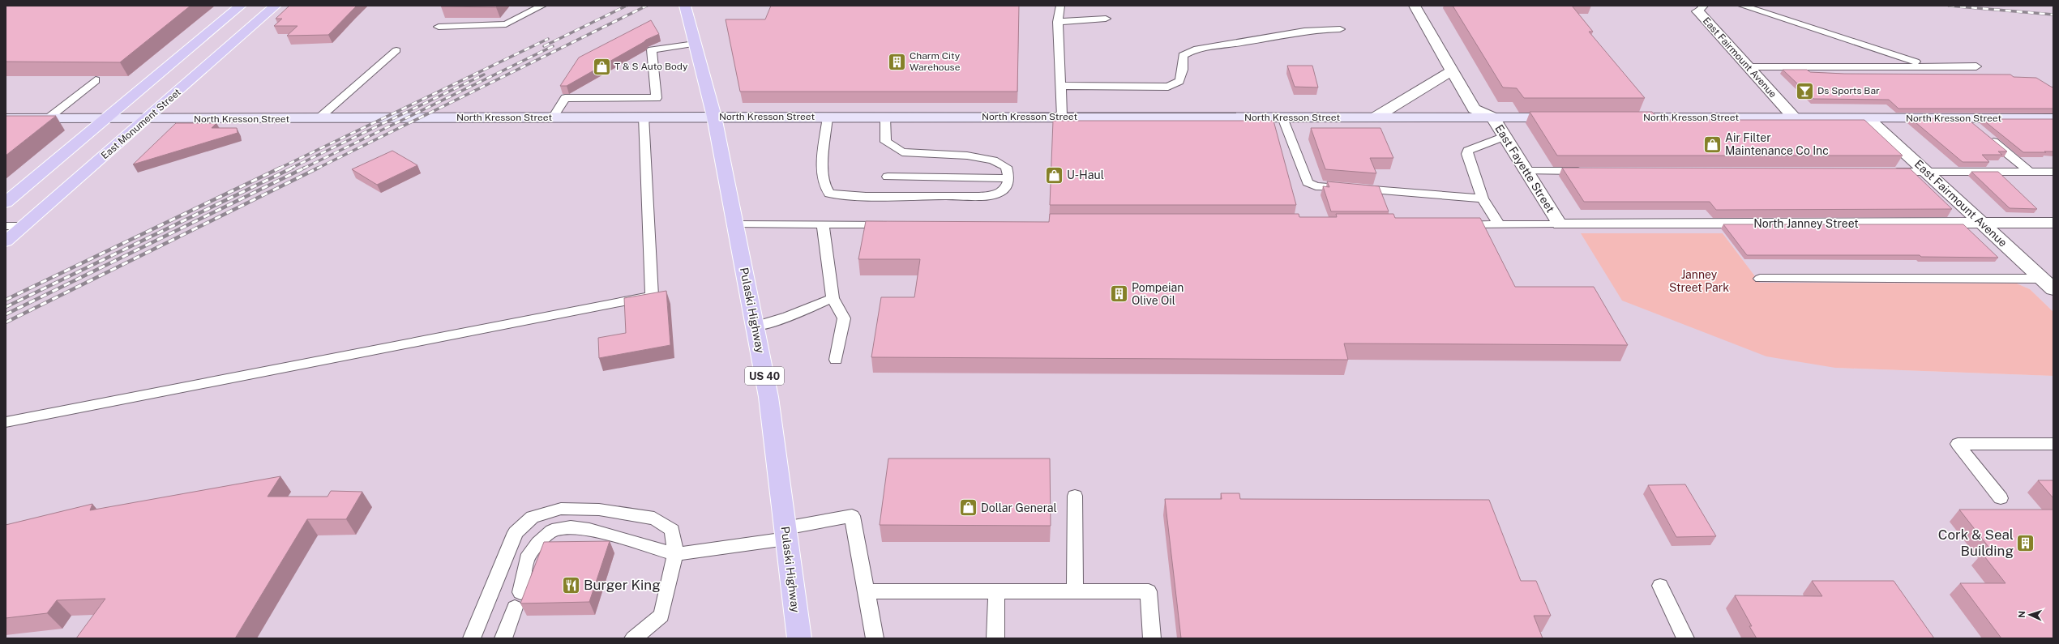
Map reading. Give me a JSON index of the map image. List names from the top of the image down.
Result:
{
  "streets": {
    "main road": ["East Monument Street", "Pulaski Highway", "US 40"],
    "street": [
      "East Fairmount Avenue",
      "North Kresson Street",
      "East Fayette Street",
      "North Janney Street"
    ]
  },
  "crossings": [
    ["East Fairmount Avenue", "North Kresson Street"],
    ["East Fairmount Avenue", "North Janney Street"],
    ["North Kresson Street", "East Monument Street"],
    ["North Kresson Street", "East Fayette Street"],
    ["North Kresson Street", "Pulaski Highway"],
    ["East Fayette Street", "North Janney Street"]
  ],
  "parks": ["Janney Street Park"],
  "places": {
    "building": ["Charm City Warehouse", "Pompeian Olive Oil", "Cork & Seal Building"],
    "shop": [
      "T & S Auto Body",
      "Air Filter Maintenance Co Inc",
      "U-Haul",
      "Dollar General"
    ],
    "bar": ["Ds Sports Bar"],
    "restaurant": ["Burger King"]
  },
  "north": "left"
}
